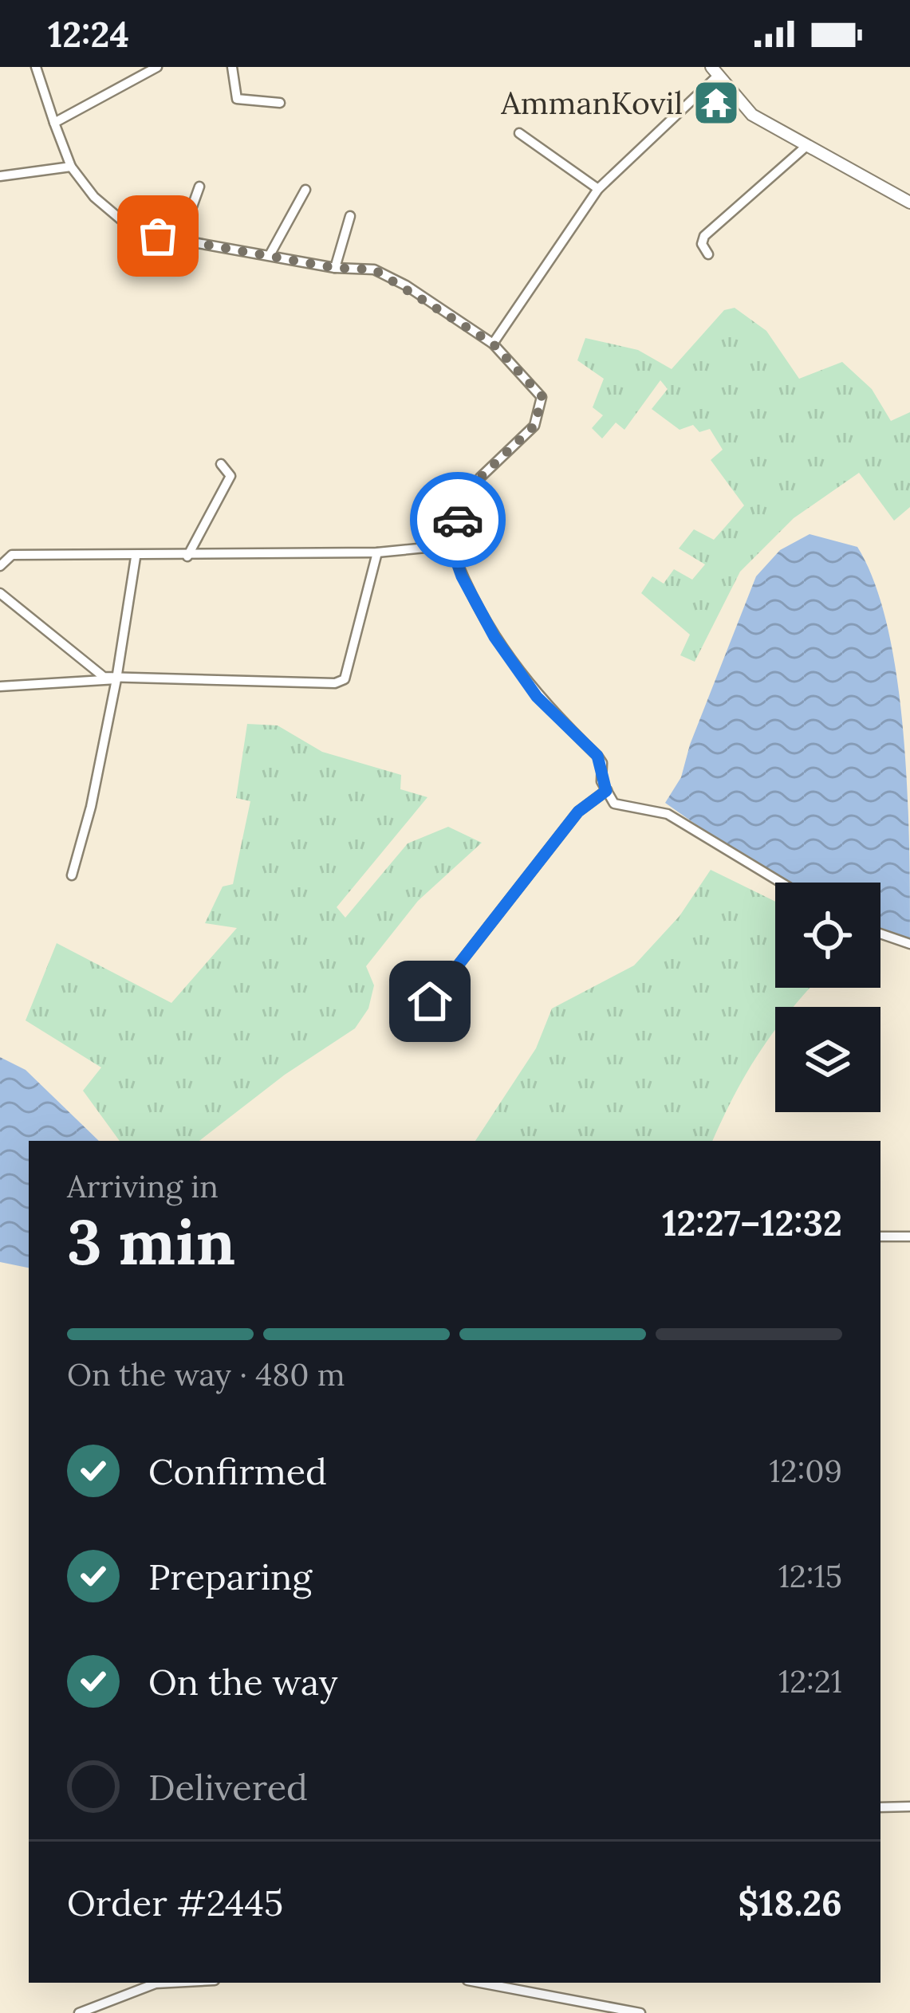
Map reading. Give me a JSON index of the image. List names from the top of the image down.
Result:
{
  "places": {
    "temple": ["AmmanKovil"]
  },
  "page": {
    "status": "12:24",
    "heading": ["3 min", "Arriving in", "12:27–12:32"],
    "panel": ["Order #2445", "$18.26"],
    "bar": "On the way · 480 m",
    "list": [
      ["Confirmed", "12:09"],
      ["Preparing", "12:15"],
      ["On the way", "12:21"],
      "Delivered"
    ]
  }
}
